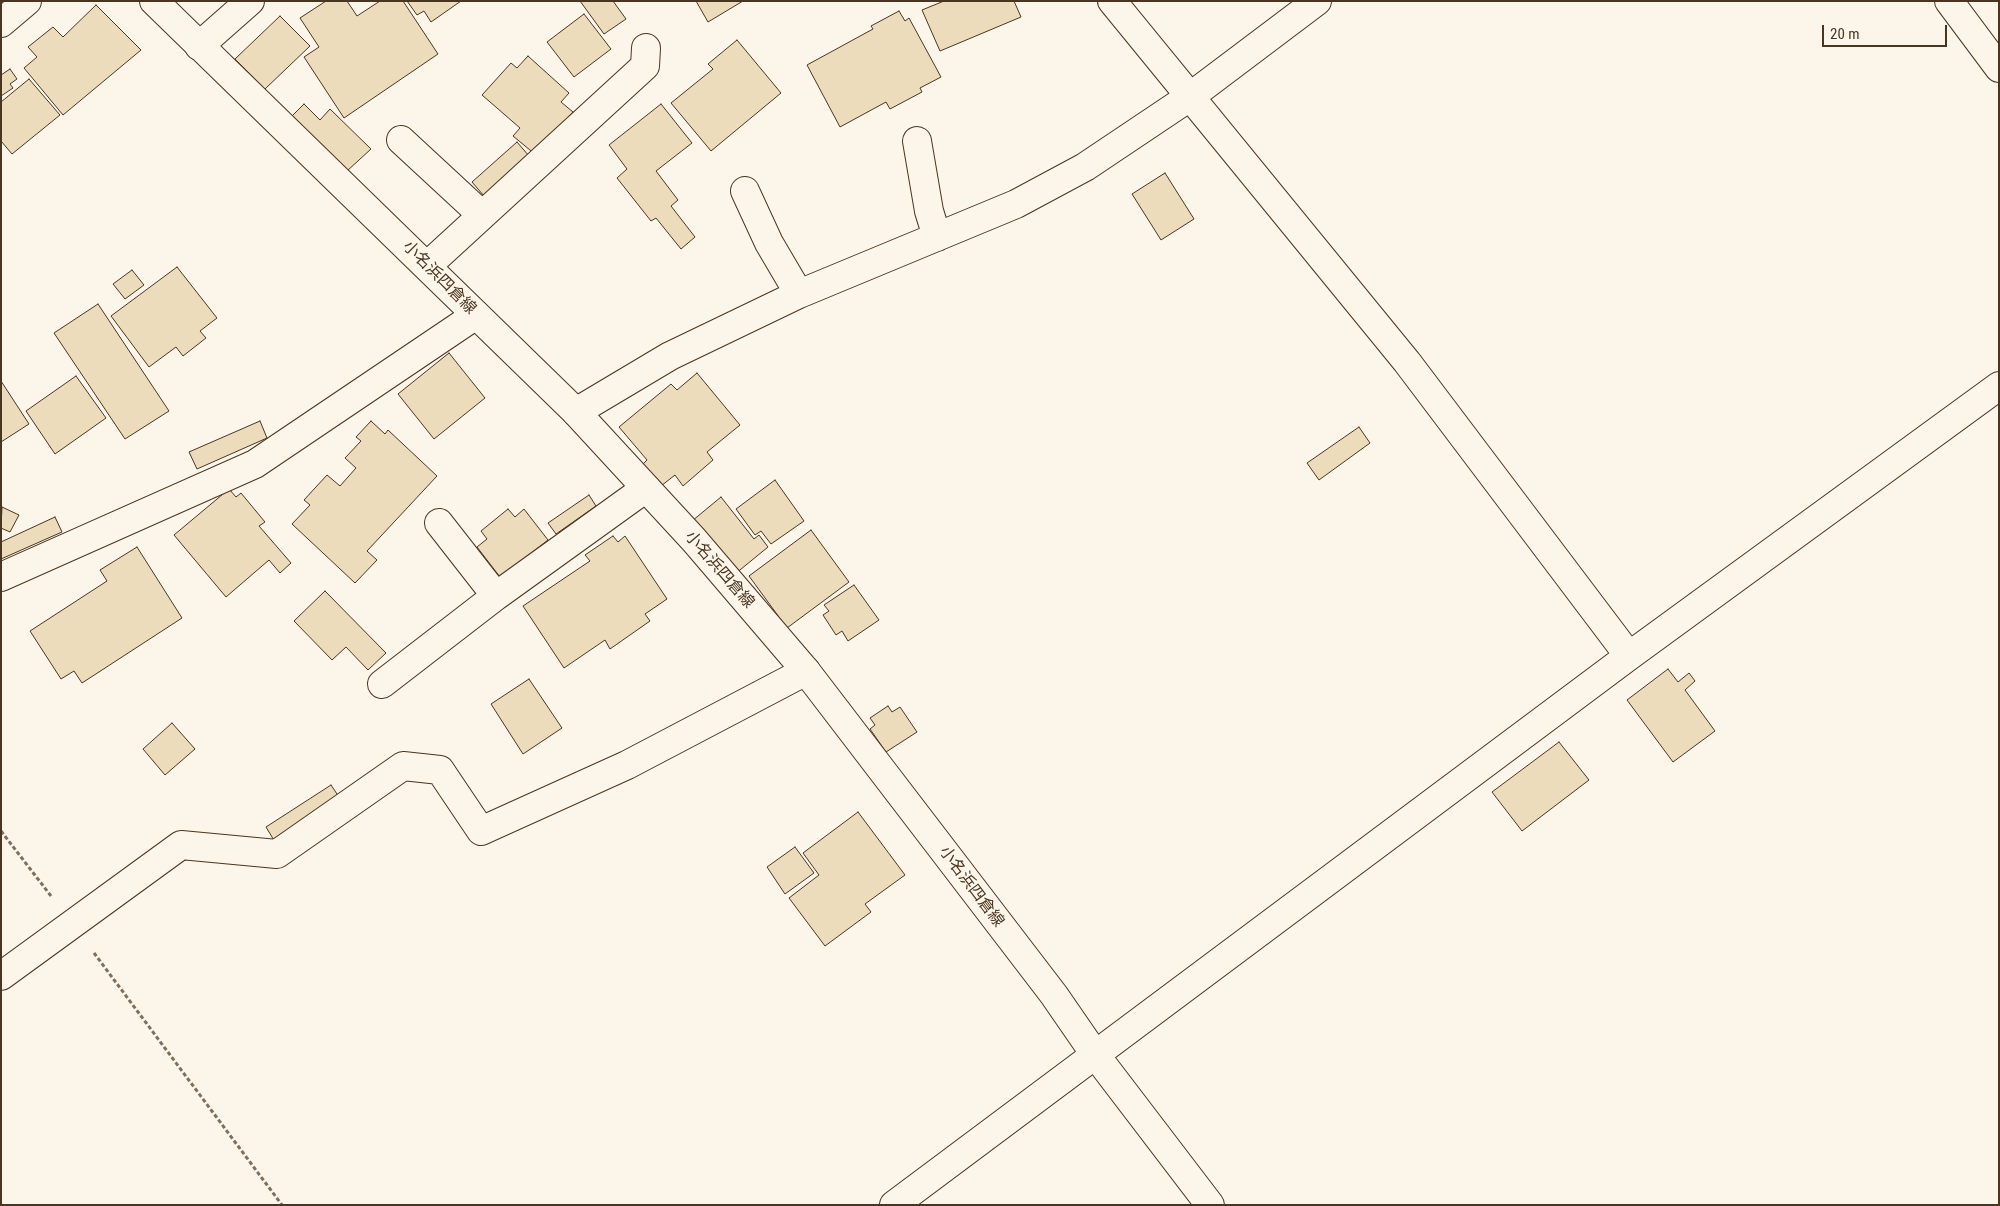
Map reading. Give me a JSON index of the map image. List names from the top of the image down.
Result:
{
  "streets": {
    "street": ["小名浜四倉線"]
  },
  "scale_bar": "20 m"
}
